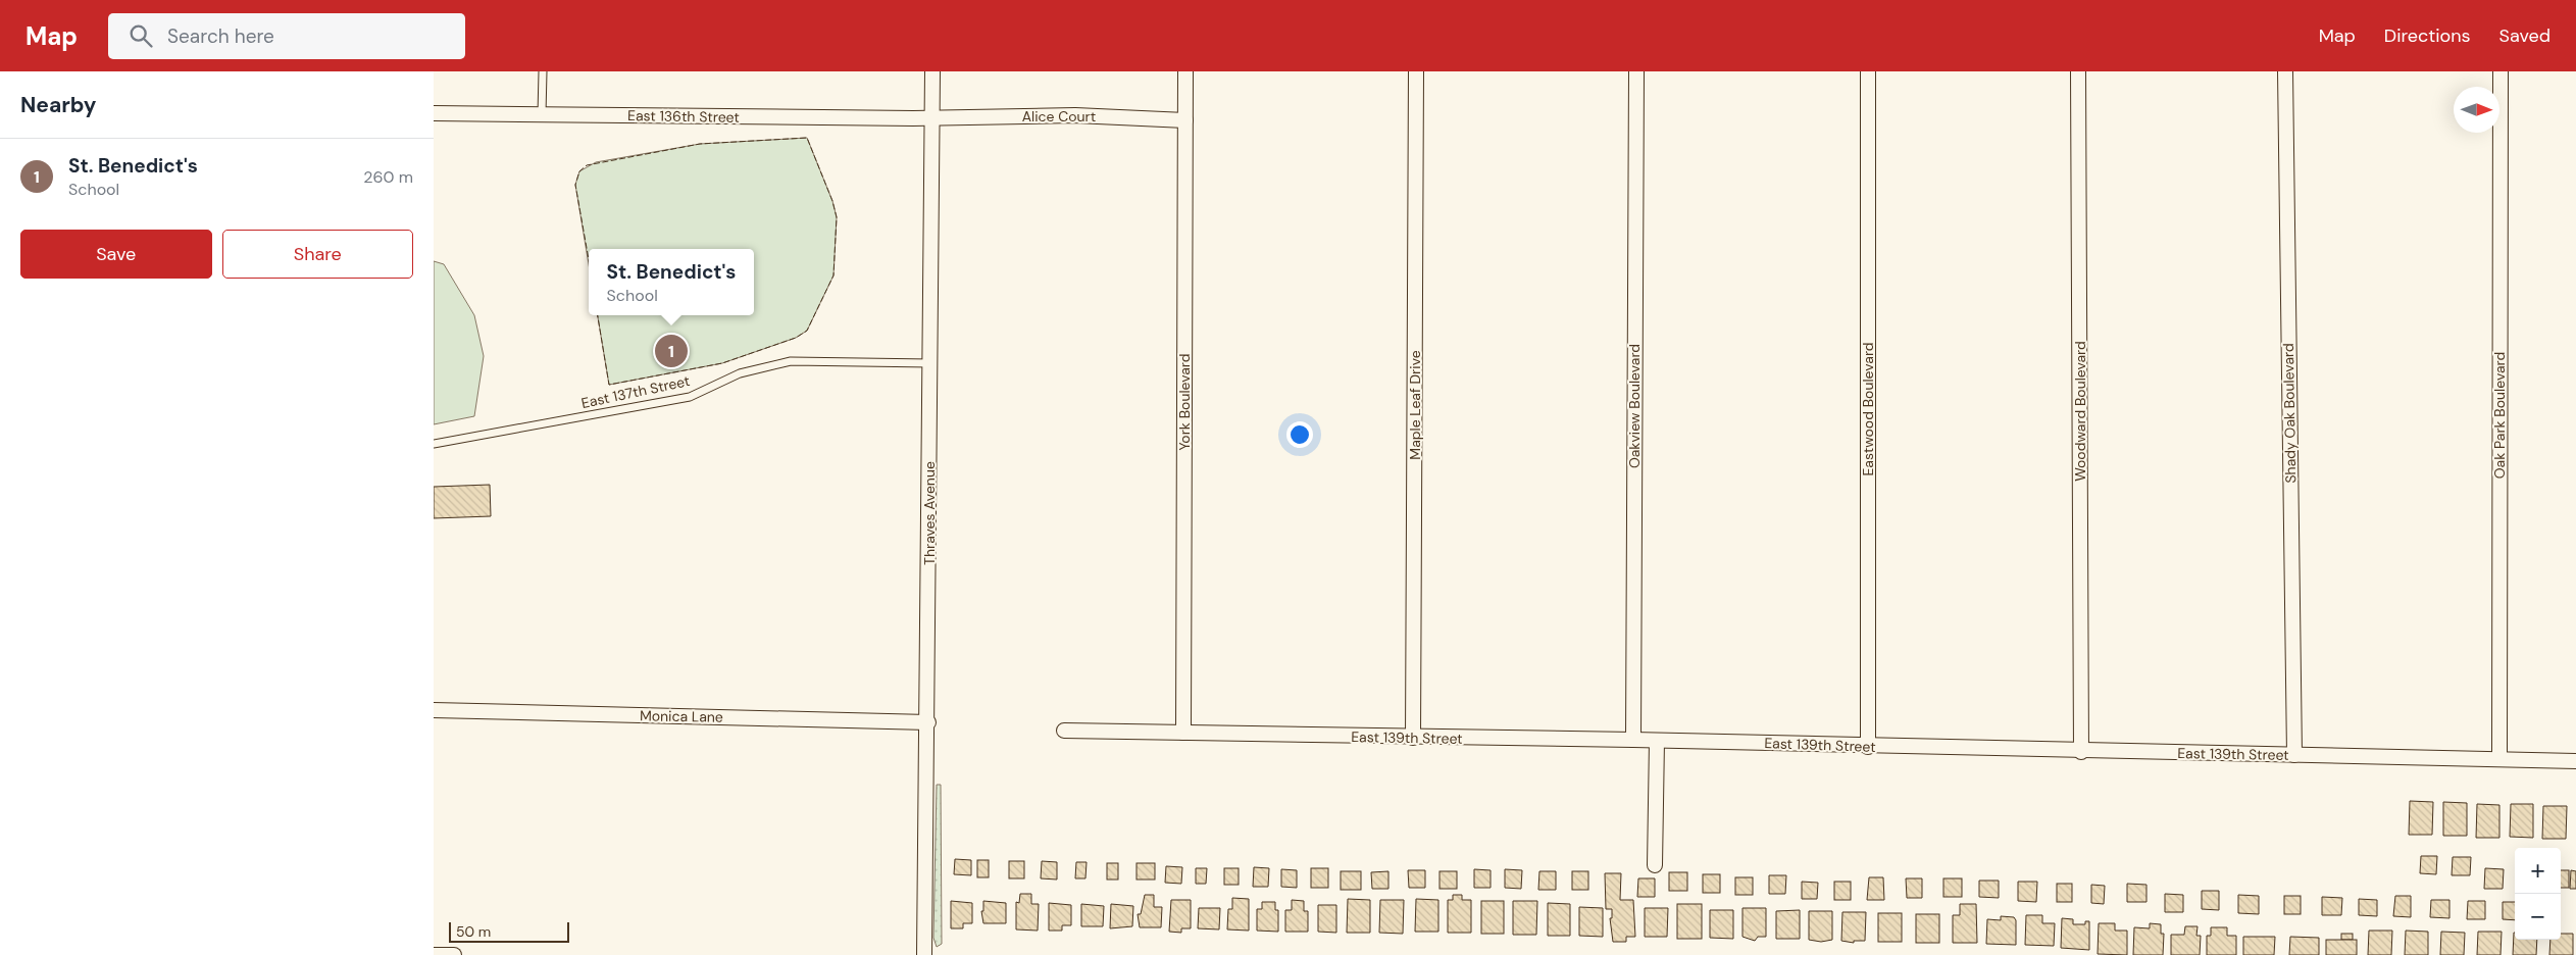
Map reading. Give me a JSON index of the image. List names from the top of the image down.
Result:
{
  "streets": {
    "street": [
      "East 136th Street",
      "Alice Court",
      "York Boulevard",
      "Maple Leaf Drive",
      "Oakview Boulevard",
      "Eastwood Boulevard",
      "Woodward Boulevard",
      "Shady Oak Boulevard",
      "Oak Park Boulevard",
      "Thraves Avenue",
      "Monica Lane",
      "East 139th Street"
    ],
    "lane": ["East 137th Street"]
  },
  "crossings": [
    ["East 136th Street", "Alice Court"],
    ["East 136th Street", "Thraves Avenue"],
    ["Alice Court", "York Boulevard"],
    ["Alice Court", "Thraves Avenue"],
    ["East 137th Street", "Thraves Avenue"],
    ["York Boulevard", "East 139th Street"],
    ["Maple Leaf Drive", "East 139th Street"],
    ["Oakview Boulevard", "East 139th Street"],
    ["Eastwood Boulevard", "East 139th Street"],
    ["Woodward Boulevard", "East 139th Street"],
    ["Shady Oak Boulevard", "East 139th Street"],
    ["Oak Park Boulevard", "East 139th Street"],
    ["Thraves Avenue", "Monica Lane"]
  ],
  "scale_bar": "50 m",
  "north": "right",
  "page": {
    "header": "Map",
    "search": "Search here",
    "nav": ["Map", "Directions", "Saved"],
    "heading": "Nearby",
    "list": [
      {
        "mark": "1",
        "name": "St. Benedict's",
        "note": "School",
        "value": "260 m"
      }
    ],
    "buttons": ["Save", "Share"],
    "popup": ["St. Benedict's", "School"],
    "pins": "1",
    "map_buttons": ["+", "−"],
    "scale": "50 m"
  }
}
